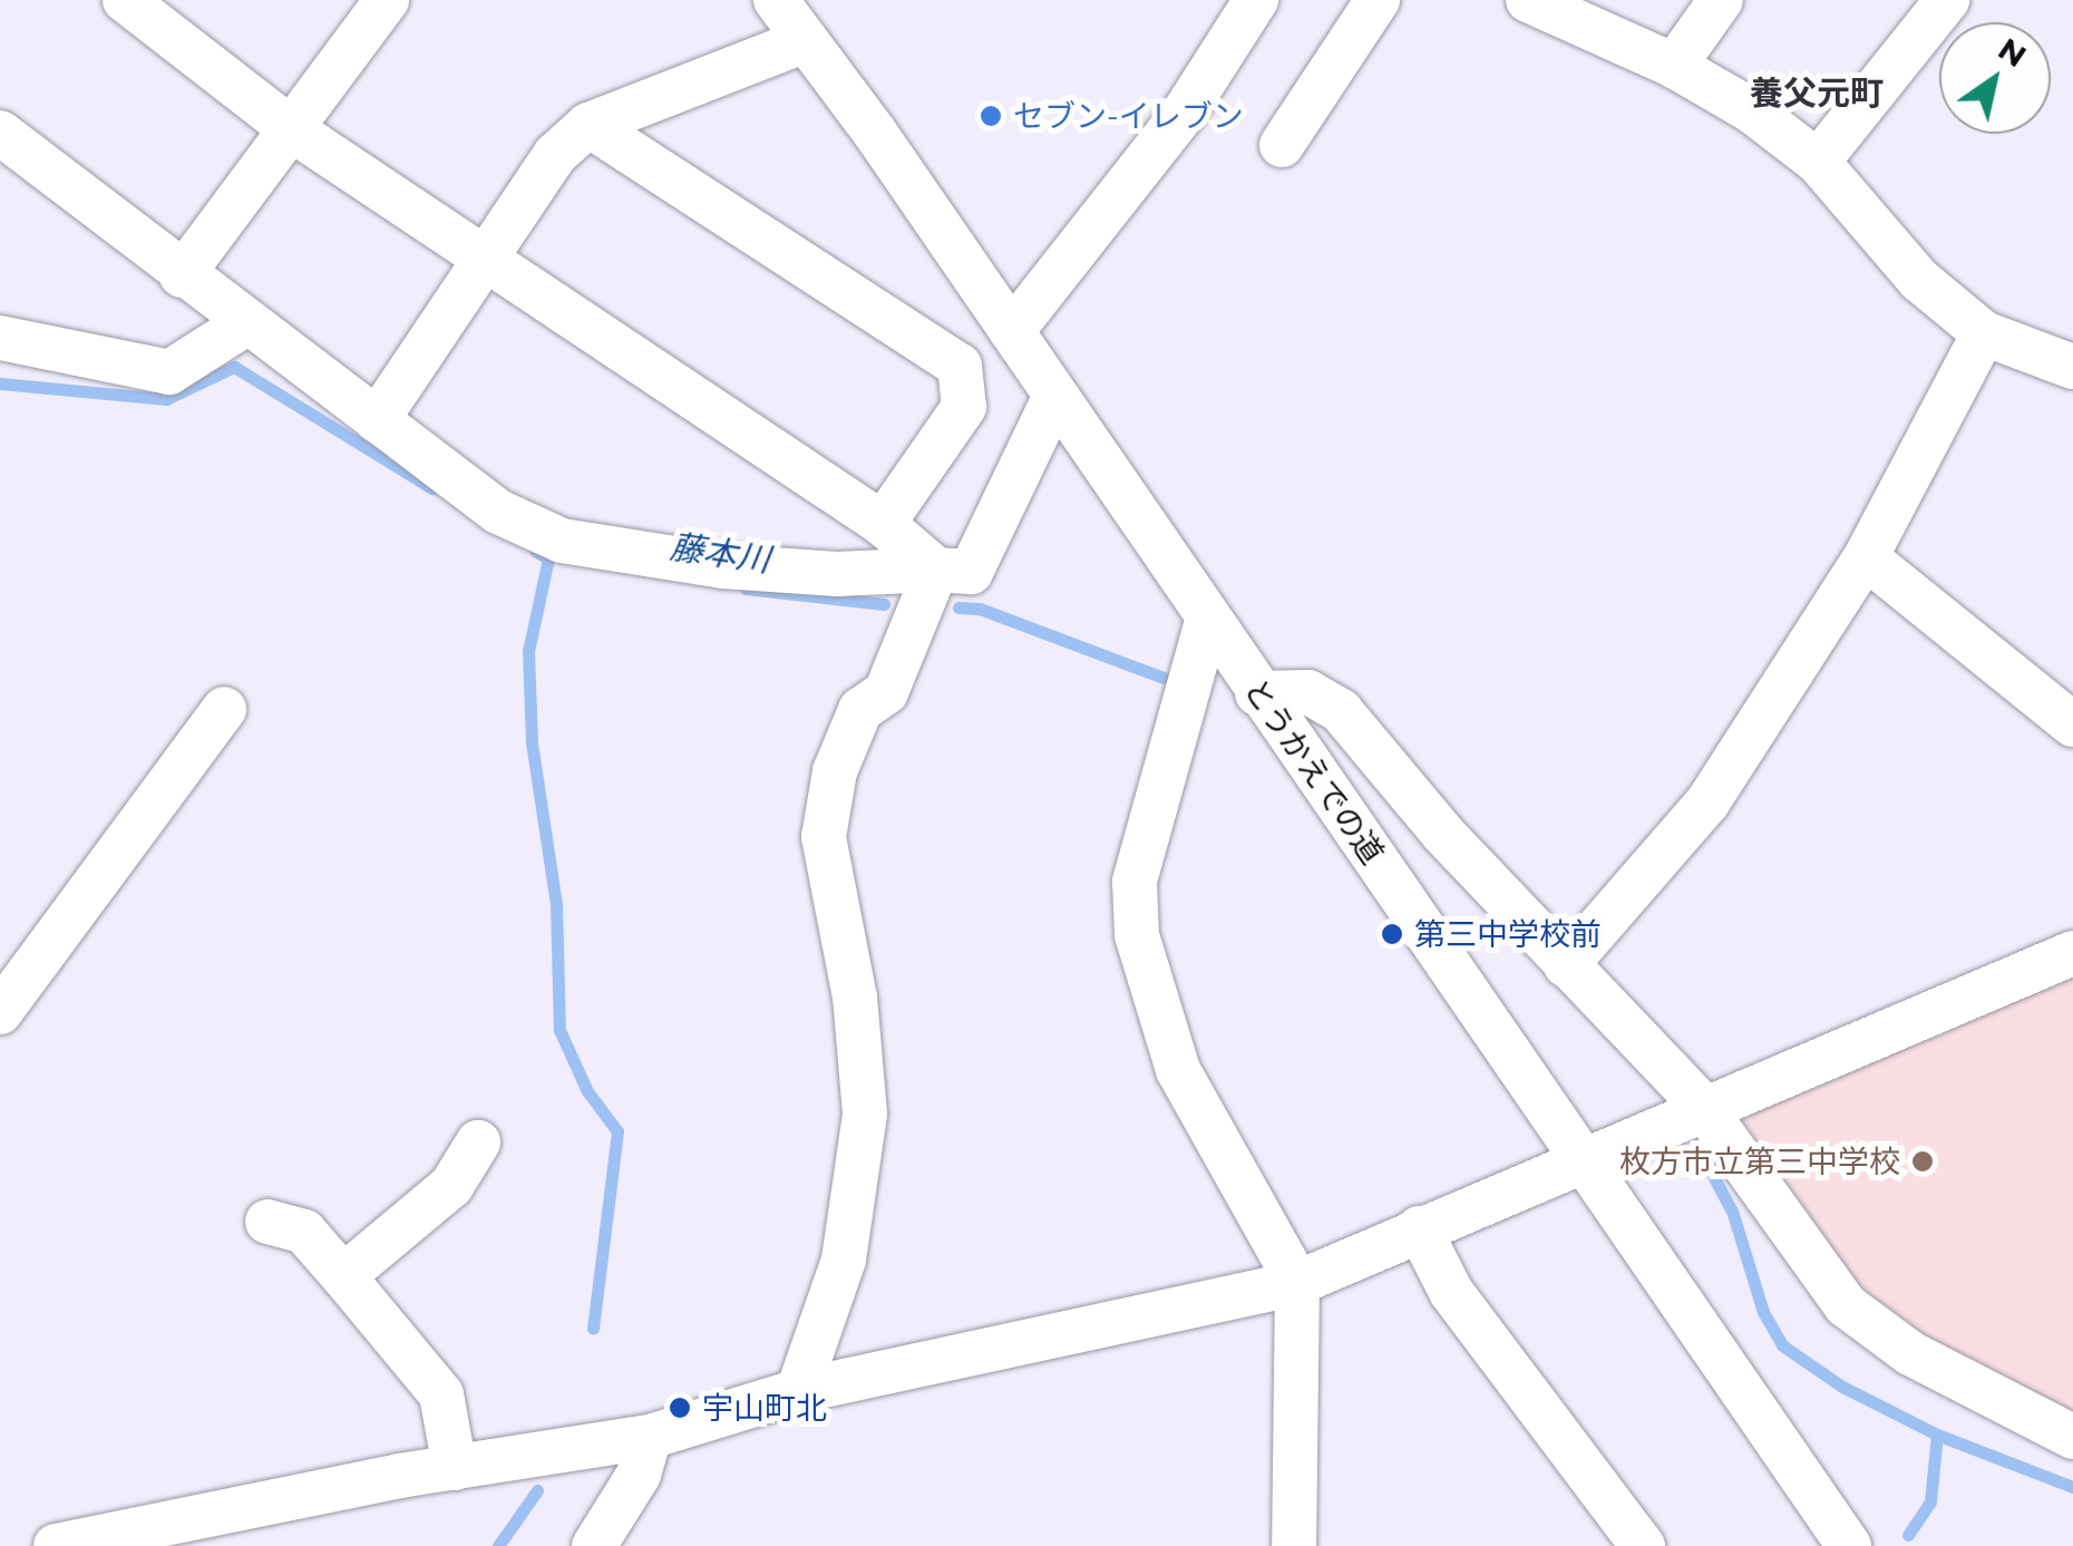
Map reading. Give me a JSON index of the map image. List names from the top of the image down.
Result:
{
  "streets": {
    "street": ["とうかえでの道"]
  },
  "districts": ["養父元町"],
  "water": ["藤本川"],
  "places": [
    "セブン-イレブン",
    "第三中学校前",
    "枚方市立第三中学校",
    "宇山町北"
  ],
  "north": "top right"
}
